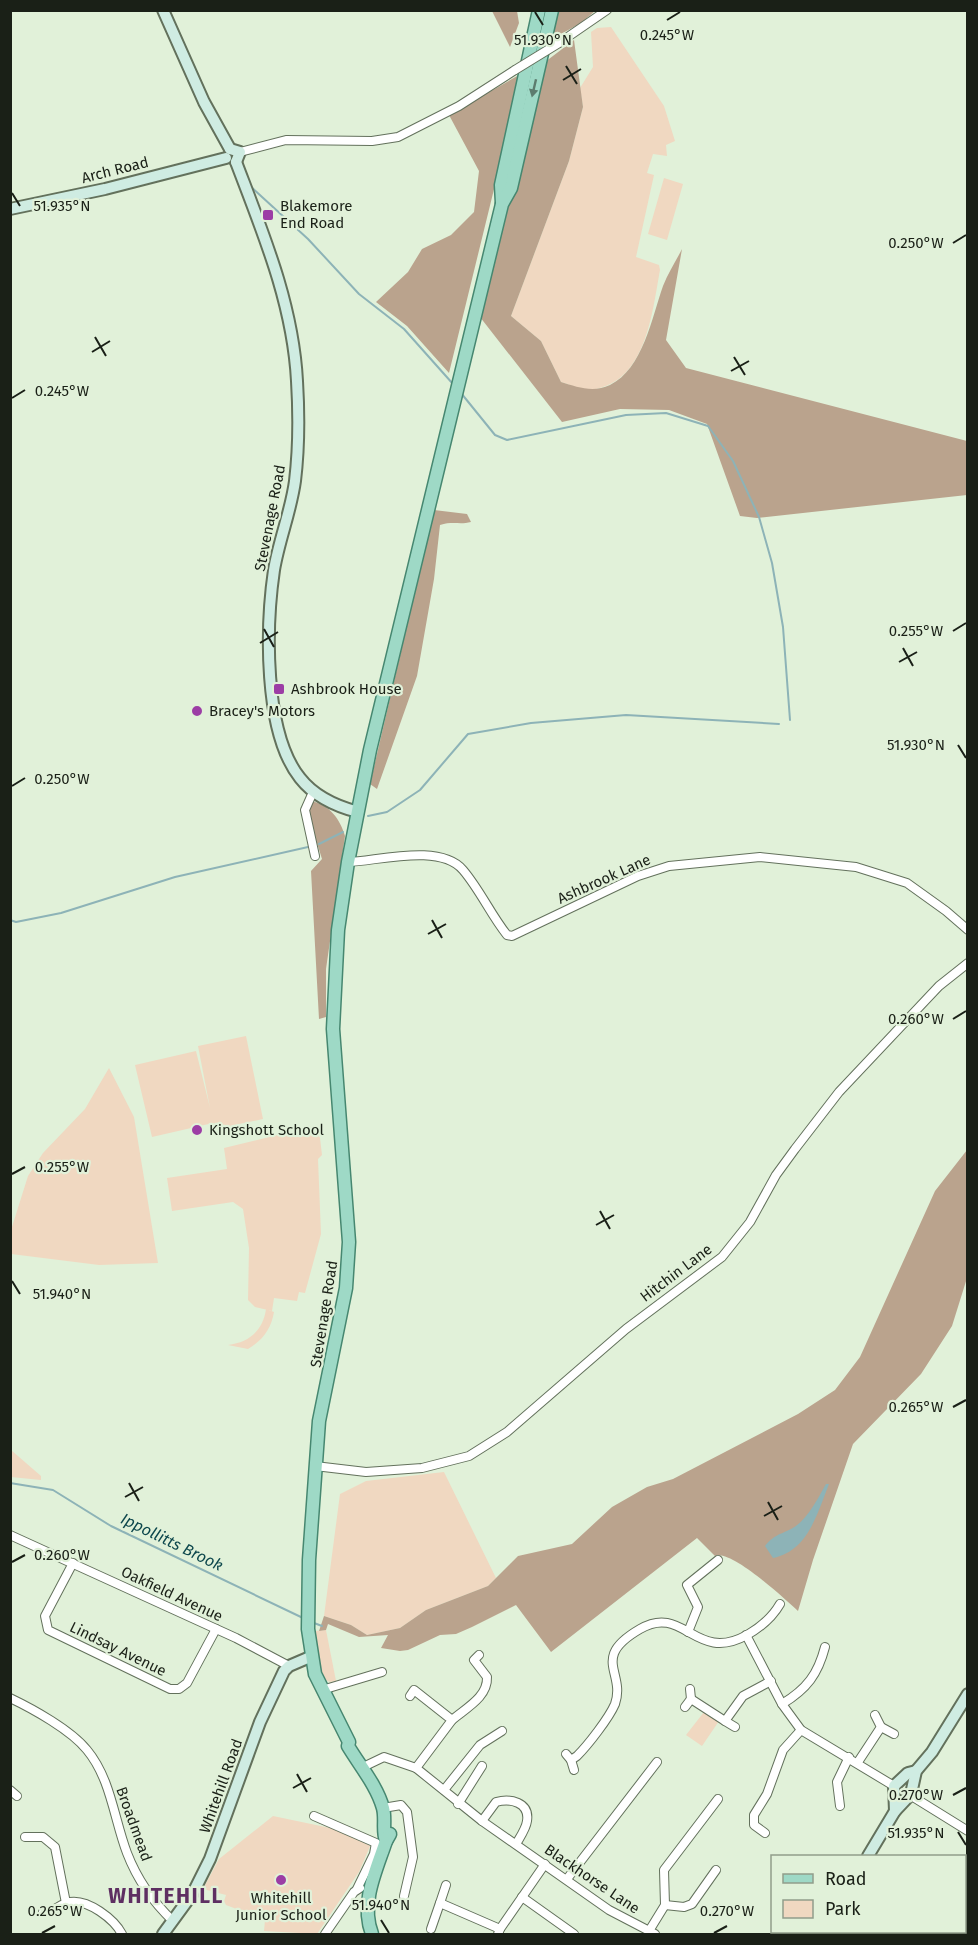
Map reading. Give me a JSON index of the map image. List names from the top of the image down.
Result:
{
  "streets": {
    "main road": ["Stevenage Road"],
    "street": [
      "Arch Road",
      "Ashbrook Lane",
      "Hitchin Lane",
      "Oakfield Avenue",
      "Lindsay Avenue",
      "Whitehill Road",
      "Broadmead",
      "Blackhorse Lane"
    ]
  },
  "crossings": [
    ["Arch Road", "Stevenage Road"],
    ["Stevenage Road", "Ashbrook Lane"],
    ["Stevenage Road", "Hitchin Lane"],
    ["Stevenage Road", "Blackhorse Lane"],
    ["Oakfield Avenue", "Lindsay Avenue"],
    ["Oakfield Avenue", "Whitehill Road"],
    ["Whitehill Road", "Broadmead"]
  ],
  "districts": ["WHITEHILL"],
  "water": ["Ippollitts Brook"],
  "places": {
    "transit": ["Blakemore End Road", "Ashbrook House"],
    "other": ["Bracey's Motors", "Kingshott School", "Whitehill Junior School"]
  },
  "legend": ["Road", "Park"],
  "coordinates": [
    "0.245°W",
    "51.930°N",
    "51.935°N",
    "0.250°W",
    "0.255°W",
    "0.260°W",
    "51.940°N",
    "0.265°W",
    "0.270°W"
  ]
}
